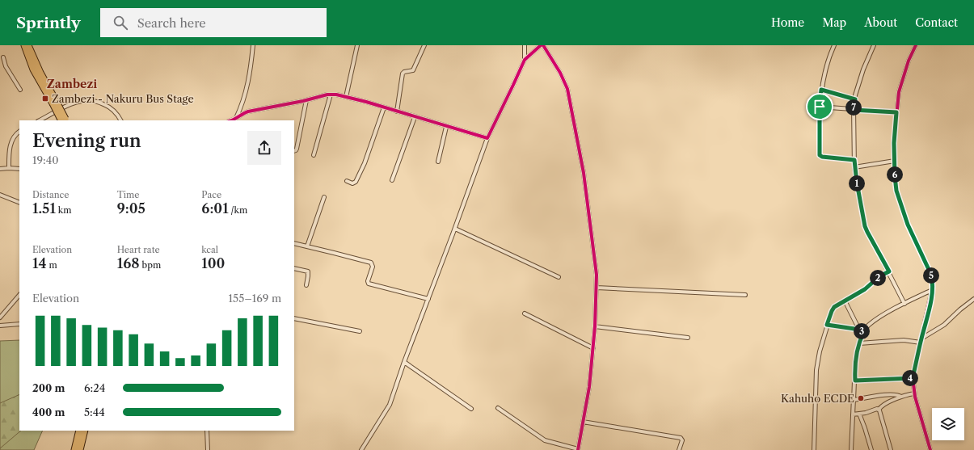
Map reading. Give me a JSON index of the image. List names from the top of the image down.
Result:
{
  "districts": ["Zambezi"],
  "places": {
    "transit": ["Zambezi - Nakuru Bus Stage"],
    "other": ["Kahuho ECDE"]
  },
  "page": {
    "header": "Sprintly",
    "search": "Search here",
    "nav": [
      "Home",
      "Map",
      "About",
      "Contact"
    ],
    "pins": [
      "7",
      "6",
      "1",
      "5",
      "2",
      "3",
      "4"
    ],
    "heading": ["Evening run", "19:40"],
    "stats": [
      ["Distance", "1.51 km"],
      ["Time", "9:05"],
      ["Pace", "6:01 /km"],
      ["Elevation", "14 m"],
      ["Heart rate", "168 bpm"],
      ["kcal", "100"]
    ],
    "chart": ["Elevation", "155–169 m"],
    "list": [
      {
        "name": "200 m",
        "note": "6:24"
      },
      {
        "name": "400 m",
        "note": "5:44"
      }
    ]
  }
}
